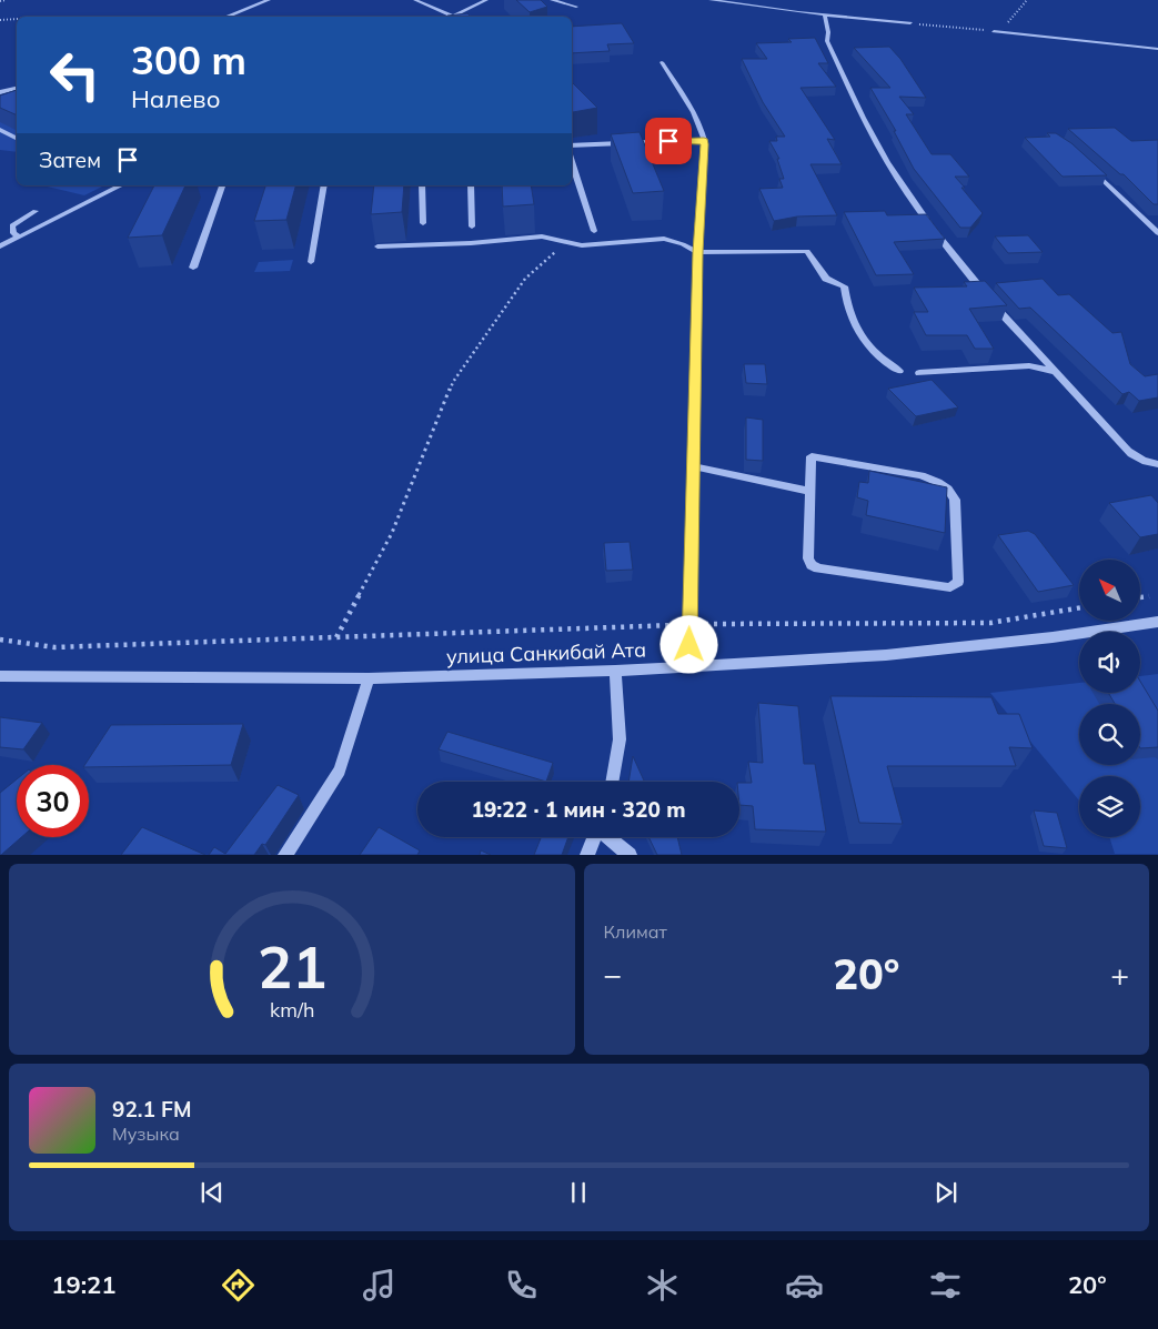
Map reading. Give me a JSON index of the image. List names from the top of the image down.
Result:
{
  "streets": {
    "street": ["улица Санкибай Ата"]
  },
  "north": "top left",
  "page": {
    "turn": ["300 m", "Налево"],
    "then": "Затем",
    "limit": "30",
    "trip": "19:22 · 1 мин · 320 m",
    "tile": "Климат",
    "heat": ["−", "20°", "+"],
    "song": ["92.1 FM", "Музыка"],
    "tabs": ["19:21", "20°"],
    "gauge": ["21", "km/h"]
  }
}
